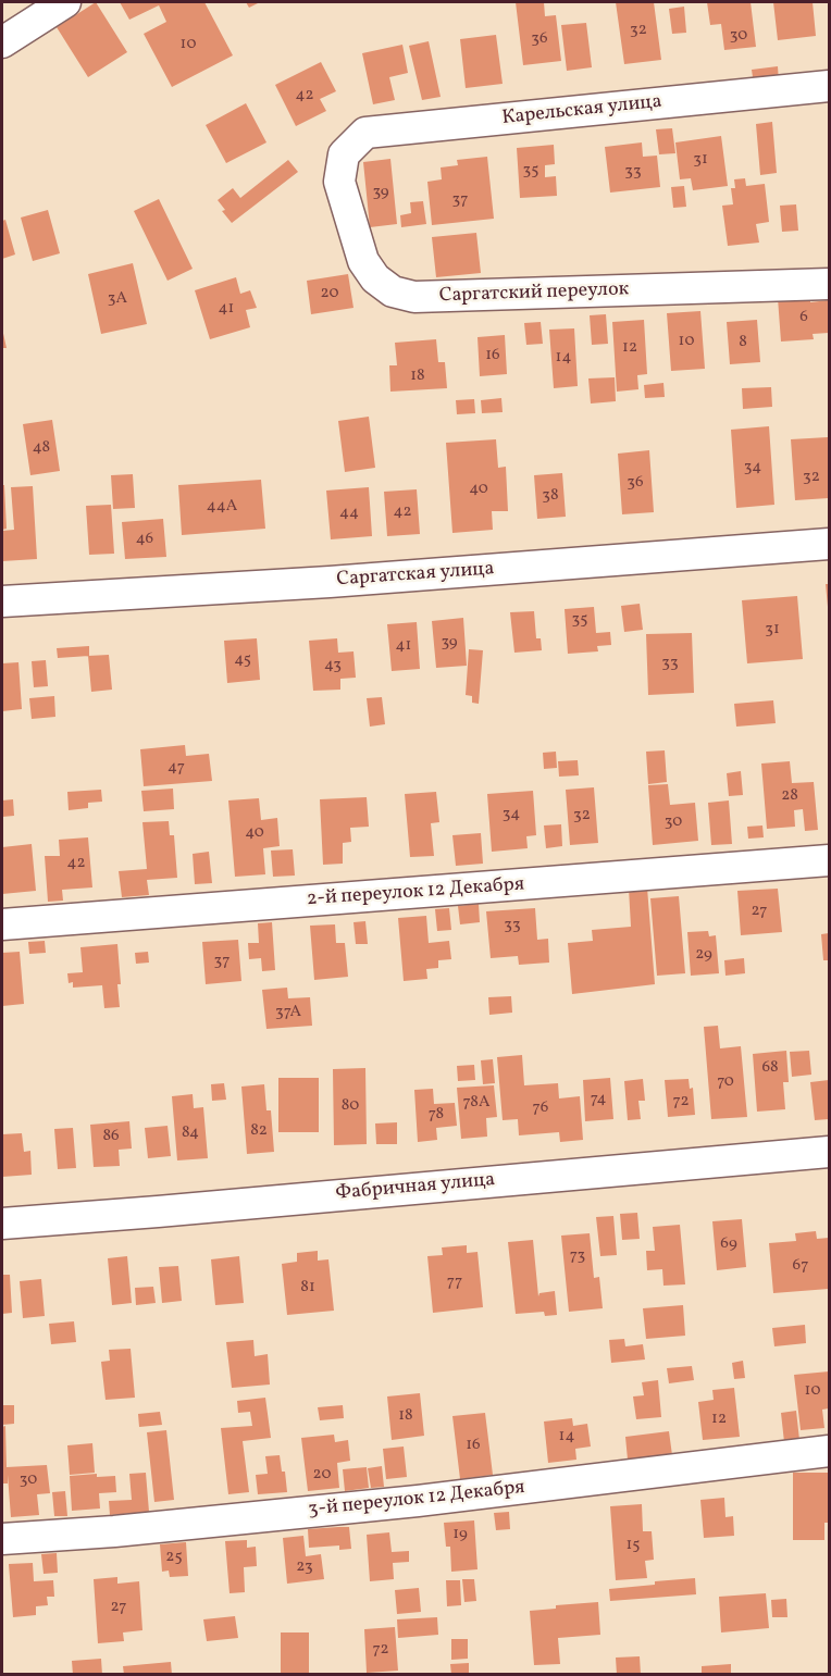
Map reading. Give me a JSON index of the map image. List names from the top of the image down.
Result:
{
  "streets": {
    "street": [
      "Карельская улица",
      "Саргатский переулок",
      "Саргатская улица",
      "2-й переулок 12 Декабря",
      "Фабричная улица",
      "3-й переулок 12 Декабря"
    ]
  },
  "crossings": [
    ["Карельская улица", "Саргатский переулок"]
  ],
  "house_numbers": [
    "32",
    "30",
    "36",
    "10",
    "42",
    "31",
    "35",
    "33",
    "39",
    "37",
    "20",
    "3А",
    "41",
    "6",
    "10",
    "8",
    "12",
    "16",
    "14",
    "18",
    "48",
    "34",
    "32",
    "36",
    "40",
    "38",
    "44А",
    "42",
    "44",
    "46",
    "35",
    "31",
    "39",
    "41",
    "45",
    "33",
    "43",
    "47",
    "28",
    "34",
    "32",
    "30",
    "40",
    "42",
    "27",
    "33",
    "29",
    "37",
    "37А",
    "68",
    "70",
    "74",
    "72",
    "78А",
    "80",
    "76",
    "78",
    "82",
    "84",
    "86",
    "69",
    "73",
    "67",
    "77",
    "81",
    "10",
    "18",
    "12",
    "14",
    "16",
    "20",
    "30",
    "19",
    "15",
    "25",
    "23",
    "27",
    "72"
  ]
}
